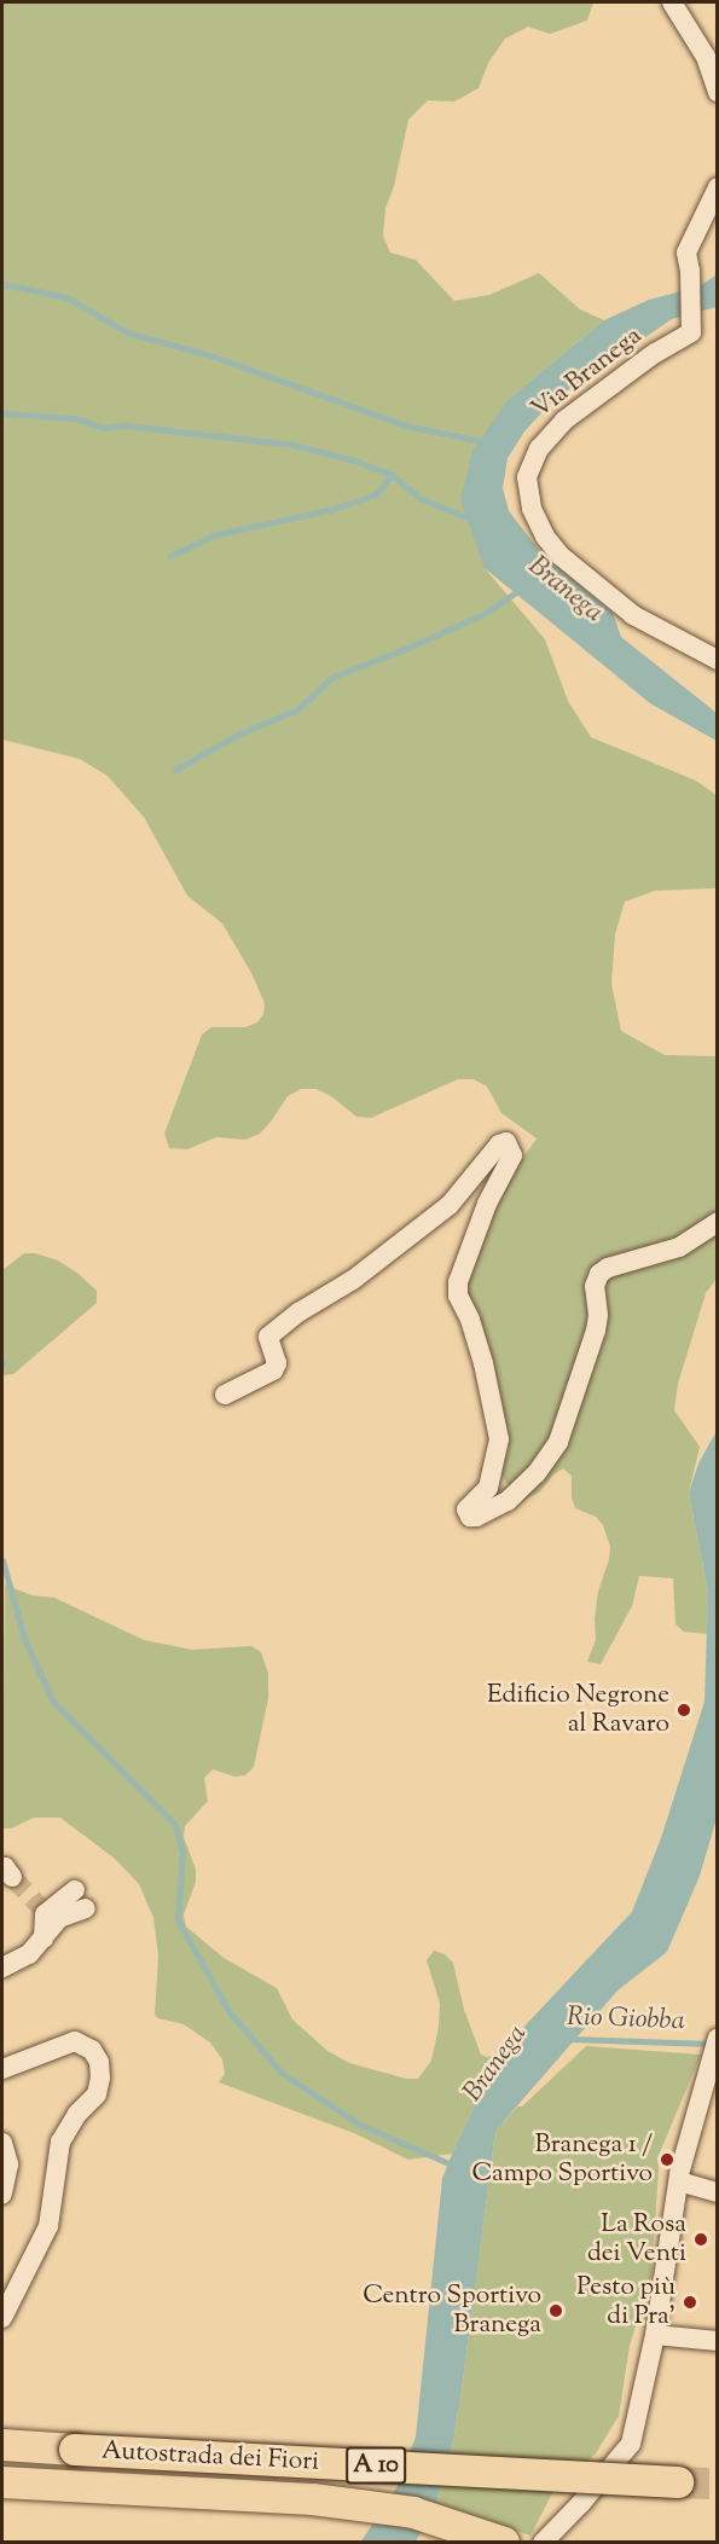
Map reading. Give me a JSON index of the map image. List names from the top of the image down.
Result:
{
  "streets": {
    "highway": ["Autostrada dei Fiori", "A 10"],
    "street": ["Via Branega"]
  },
  "water": ["Branega", "Rio Giobba"],
  "places": [
    "Edificio Negrone al Ravaro",
    "Branega 1 / Campo Sportivo",
    "La Rosa dei Venti",
    "Pesto più di Pra'",
    "Centro Sportivo Branega"
  ]
}
